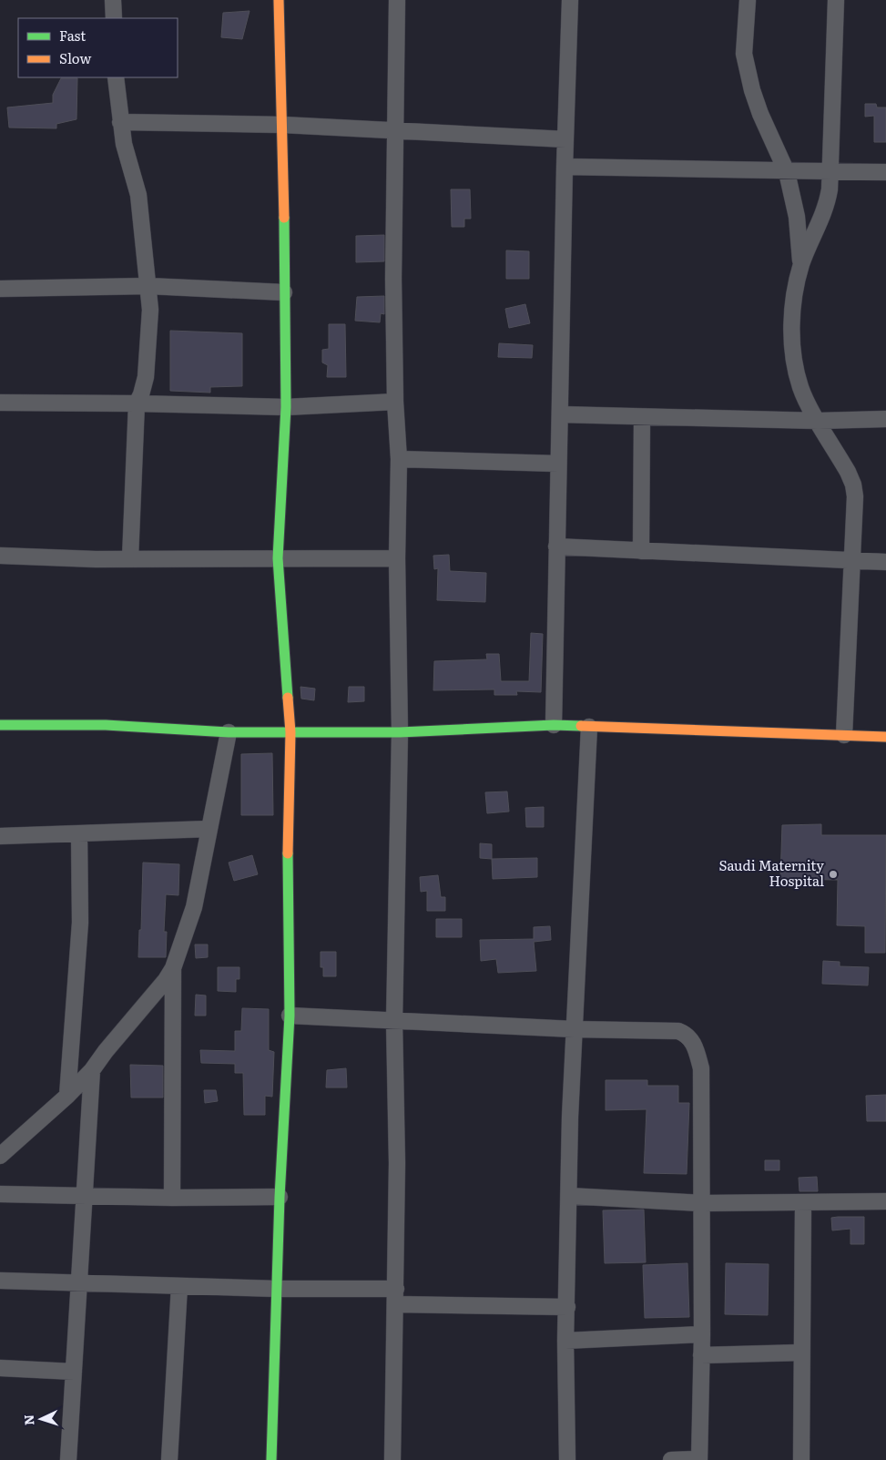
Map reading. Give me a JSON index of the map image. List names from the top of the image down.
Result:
{
  "places": ["Saudi Maternity Hospital"],
  "legend": ["Fast", "Slow"],
  "north": "left"
}
